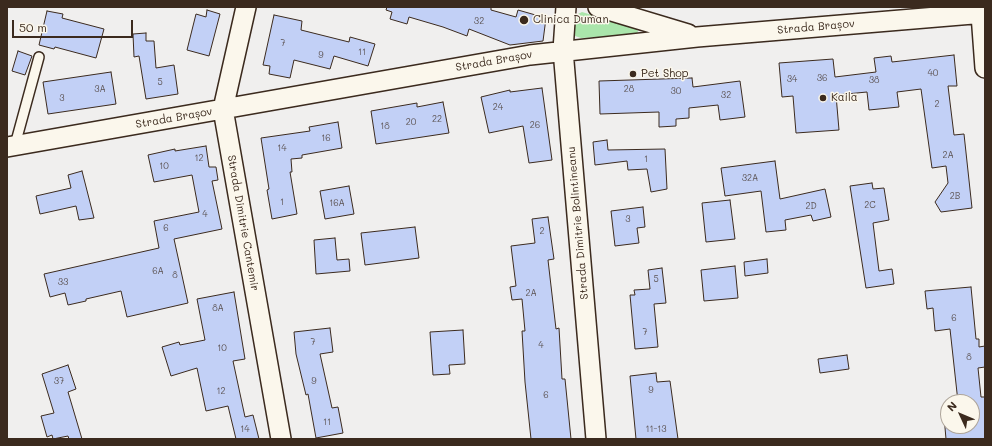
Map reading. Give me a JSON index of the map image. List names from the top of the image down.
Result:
{
  "streets": {
    "street": ["Strada Brașov", "Strada Dimitrie Cantemir", "Strada Dimitrie Bolintineanu"]
  },
  "crossings": [
    ["Strada Brașov", "Strada Dimitrie Cantemir"],
    ["Strada Brașov", "Strada Dimitrie Bolintineanu"]
  ],
  "places": ["Clinica Duman", "Pet Shop", "Kaila"],
  "house_numbers": [
    "32",
    "7",
    "11",
    "9",
    "40",
    "36",
    "34",
    "38",
    "5",
    "3A",
    "28",
    "30",
    "32",
    "3",
    "2",
    "24",
    "22",
    "20",
    "26",
    "18",
    "16",
    "14",
    "2A",
    "12",
    "1",
    "10",
    "32A",
    "2B",
    "1",
    "16A",
    "2C",
    "2D",
    "4",
    "3",
    "6",
    "2",
    "6A",
    "8",
    "5",
    "33",
    "2A",
    "8A",
    "6",
    "7",
    "7",
    "4",
    "10",
    "8",
    "37",
    "9",
    "9",
    "12",
    "6",
    "11",
    "14",
    "11-13"
  ],
  "scale_bar": "50 m",
  "north": "top left"
}
